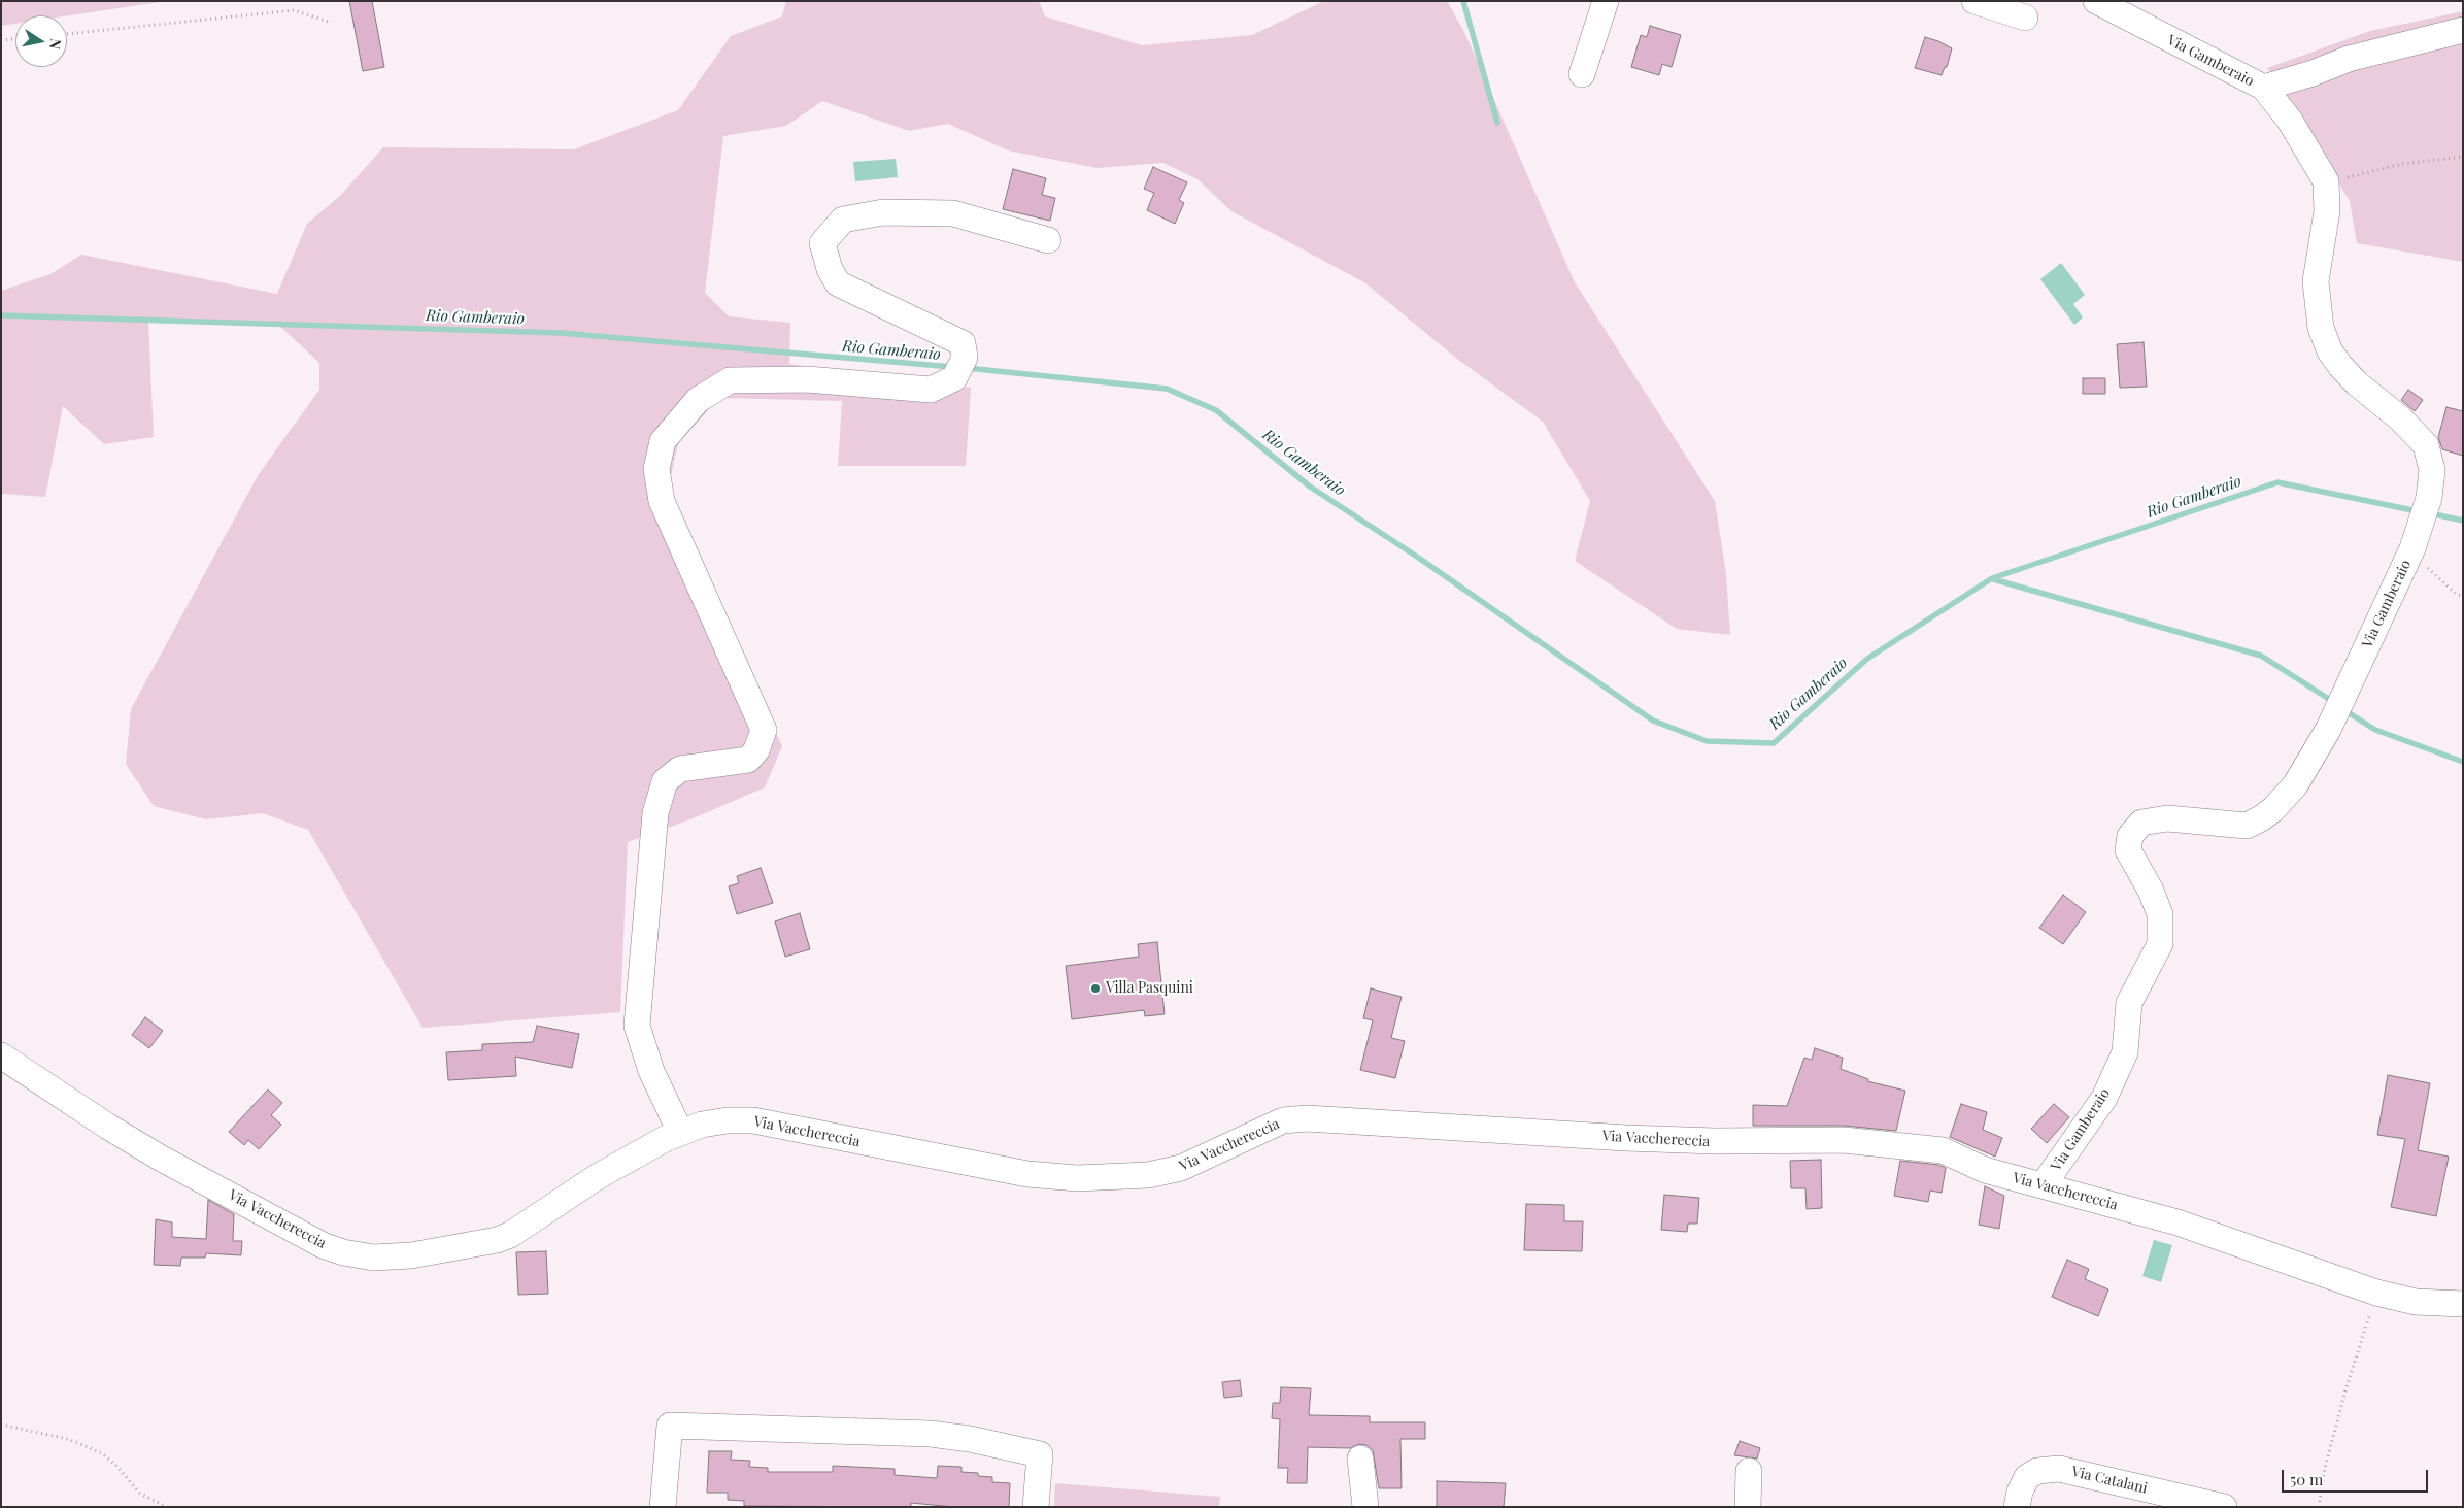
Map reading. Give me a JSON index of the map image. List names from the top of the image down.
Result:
{
  "streets": {
    "street": ["Via Gamberaio", "Via Vacchereccia", "Via Catalani"]
  },
  "crossings": [
    ["Via Gamberaio", "Via Vacchereccia"]
  ],
  "water": ["Rio Gamberaio"],
  "places": ["Villa Pasquini"],
  "scale_bar": "50 m",
  "north": "right"
}
